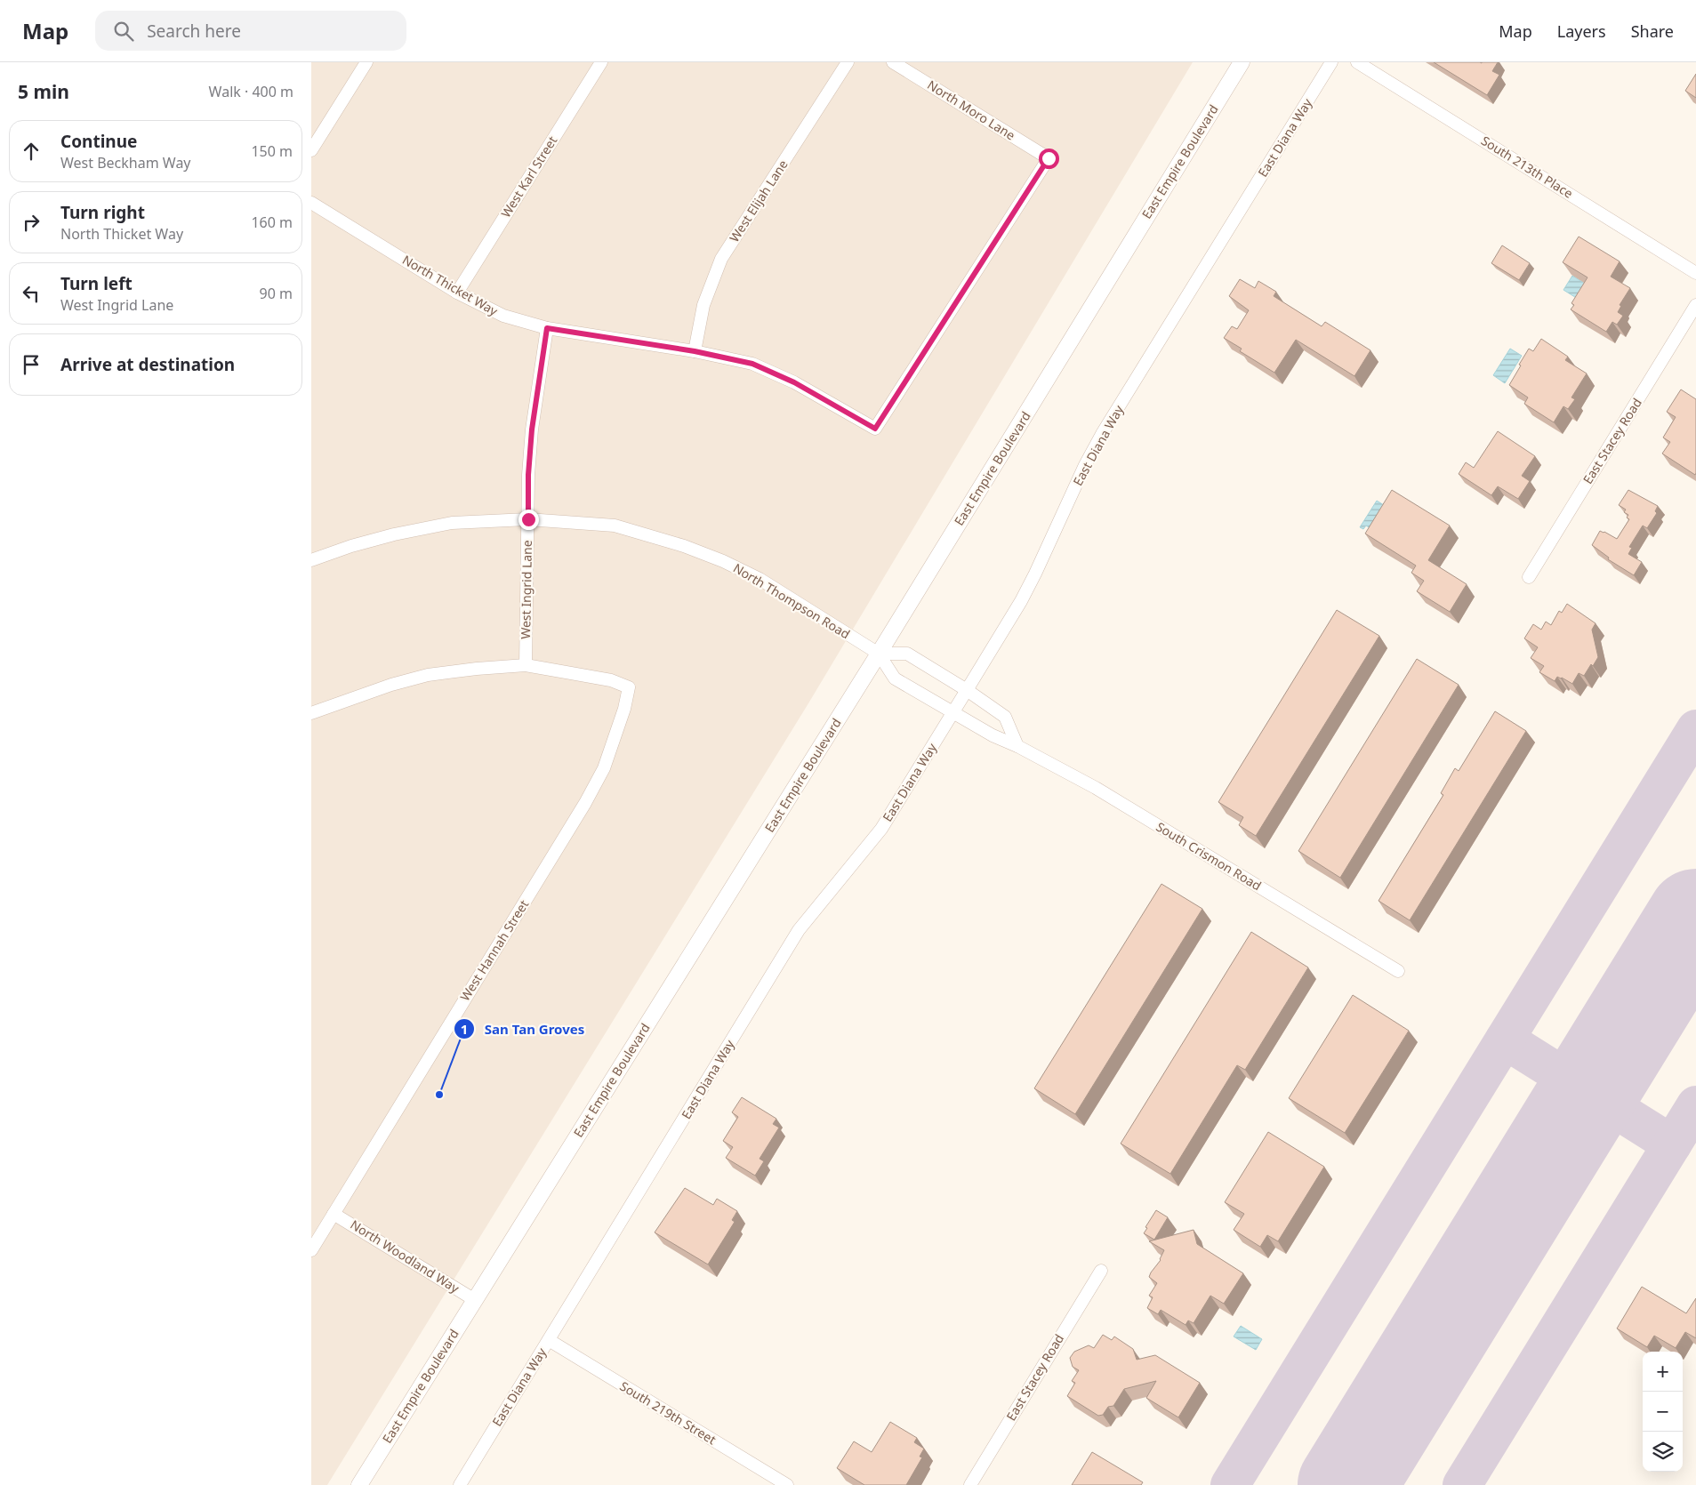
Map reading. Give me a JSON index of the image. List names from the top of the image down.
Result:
{
  "streets": {
    "street": [
      "North Moro Lane",
      "East Diana Way",
      "East Empire Boulevard",
      "South 213th Place",
      "West Karl Street",
      "West Elijah Lane",
      "North Thicket Way",
      "East Stacey Road",
      "West Ingrid Lane",
      "North Thompson Road",
      "South Crismon Road",
      "West Hannah Street",
      "North Woodland Way",
      "South 219th Street"
    ]
  },
  "crossings": [
    ["North Moro Lane", "North Thicket Way"],
    ["East Diana Way", "South Crismon Road"],
    ["East Diana Way", "South 219th Street"],
    ["East Empire Boulevard", "North Thompson Road"],
    ["East Empire Boulevard", "South Crismon Road"],
    ["East Empire Boulevard", "North Woodland Way"],
    ["West Karl Street", "North Thicket Way"],
    ["West Elijah Lane", "North Thicket Way"],
    ["North Thicket Way", "West Ingrid Lane"],
    ["West Ingrid Lane", "North Thompson Road"],
    ["West Ingrid Lane", "West Hannah Street"],
    ["North Thompson Road", "South Crismon Road"],
    ["West Hannah Street", "North Woodland Way"]
  ],
  "places": ["San Tan Groves"],
  "page": {
    "header": "Map",
    "search": "Search here",
    "nav": ["Map", "Layers", "Share"],
    "heading": ["5 min", "Walk · 400 m"],
    "list": [
      ["Continue", "West Beckham Way", "150 m"],
      ["Turn right", "North Thicket Way", "160 m"],
      ["Turn left", "West Ingrid Lane", "90 m"],
      "Arrive at destination"
    ],
    "map_buttons": ["+", "−"]
  }
}
